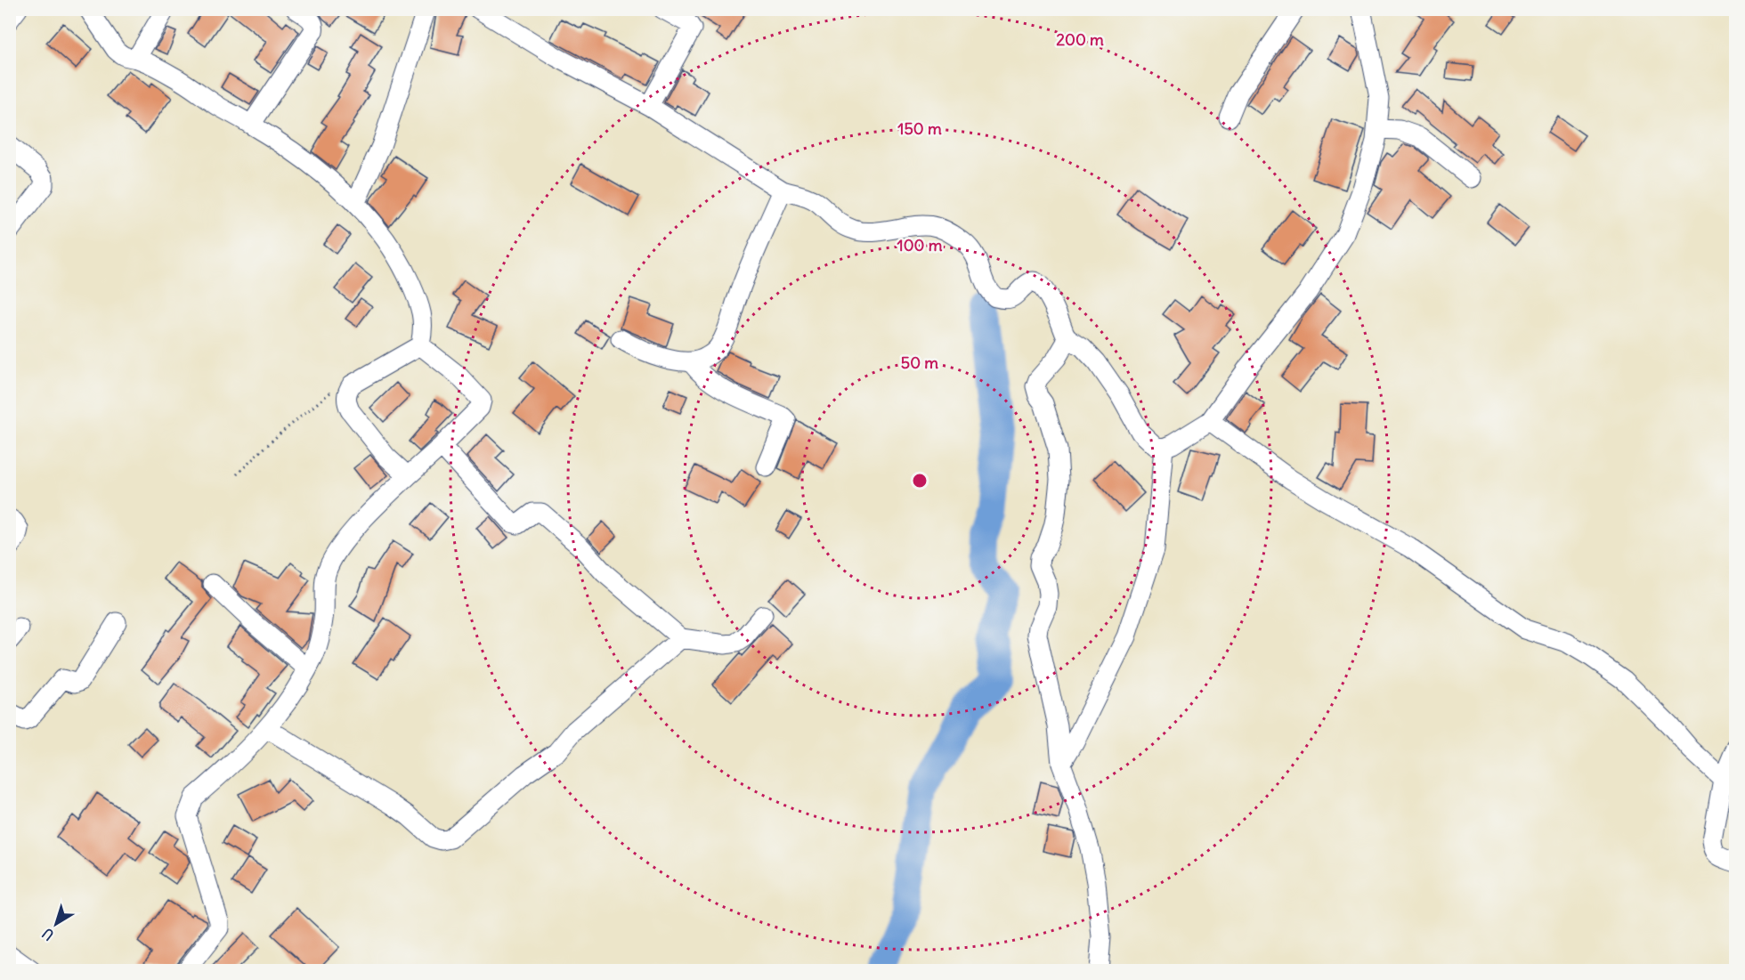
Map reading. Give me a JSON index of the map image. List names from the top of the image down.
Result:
{
  "north": "bottom left",
  "rings": [
    "200 m",
    "150 m",
    "100 m",
    "50 m"
  ]
}
